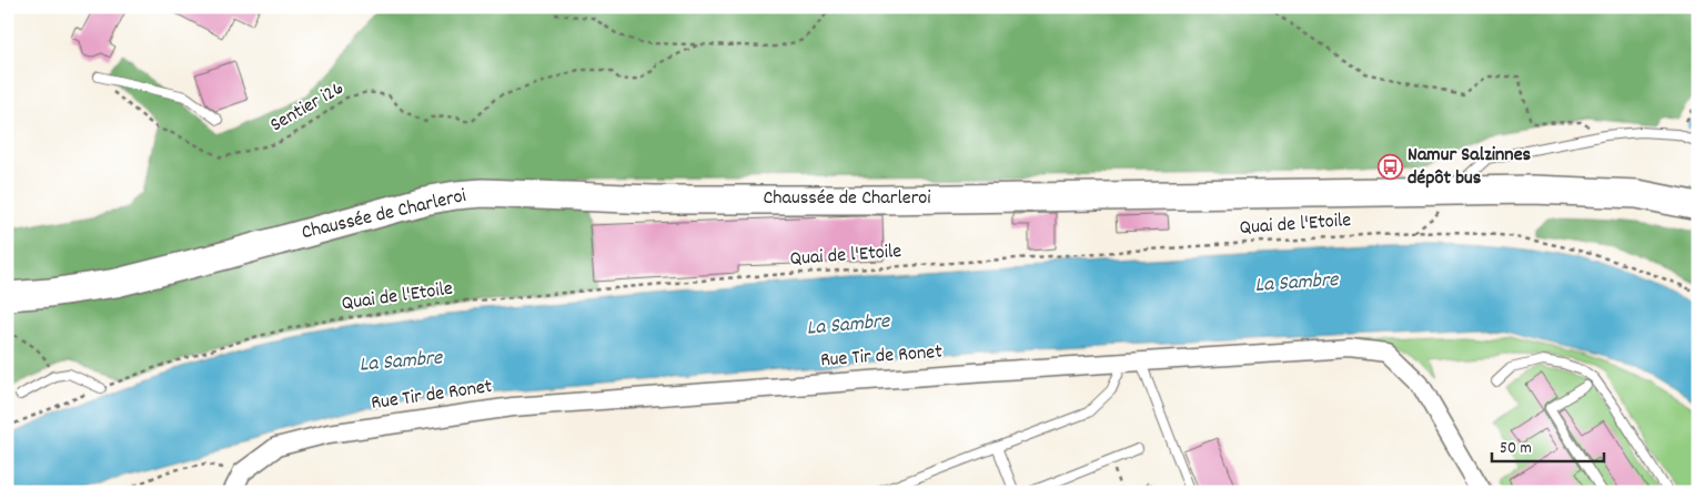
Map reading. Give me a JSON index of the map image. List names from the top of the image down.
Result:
{
  "streets": {
    "main road": ["Chaussée de Charleroi"],
    "street": ["Rue Tir de Ronet"],
    "path": ["Sentier i26", "Quai de l'Etoile"]
  },
  "water": ["La Sambre"],
  "places": {
    "bus stop": ["Namur Salzinnes dépôt bus"]
  },
  "scale_bar": "50 m"
}
